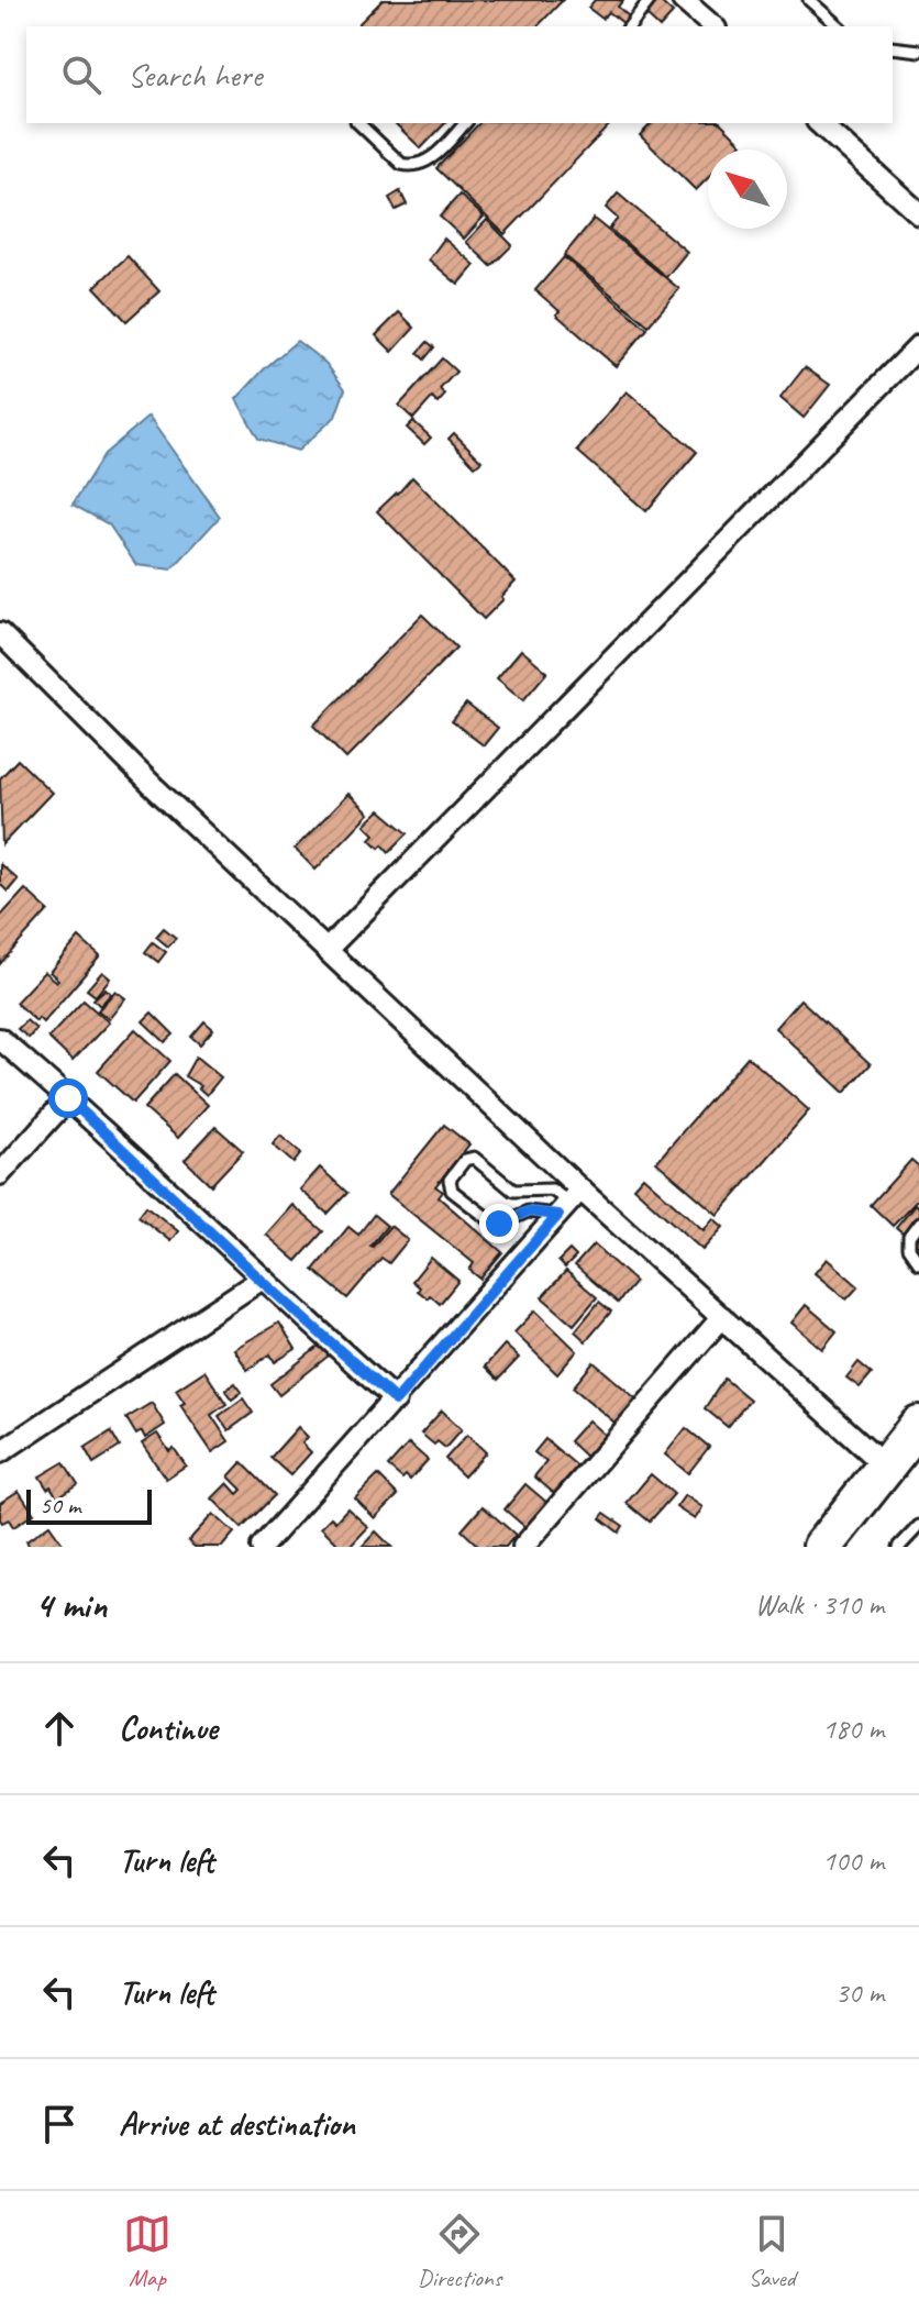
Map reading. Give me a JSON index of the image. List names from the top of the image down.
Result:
{
  "scale_bar": "50 m",
  "north": "top left",
  "page": {
    "search": "Search here",
    "scale": "50 m",
    "heading": ["4 min", "Walk · 310 m"],
    "list": [
      ["Continue", "180 m"],
      ["Turn left", "100 m"],
      ["Turn left", "30 m"],
      "Arrive at destination"
    ],
    "nav": ["Map", "Directions", "Saved"]
  }
}
